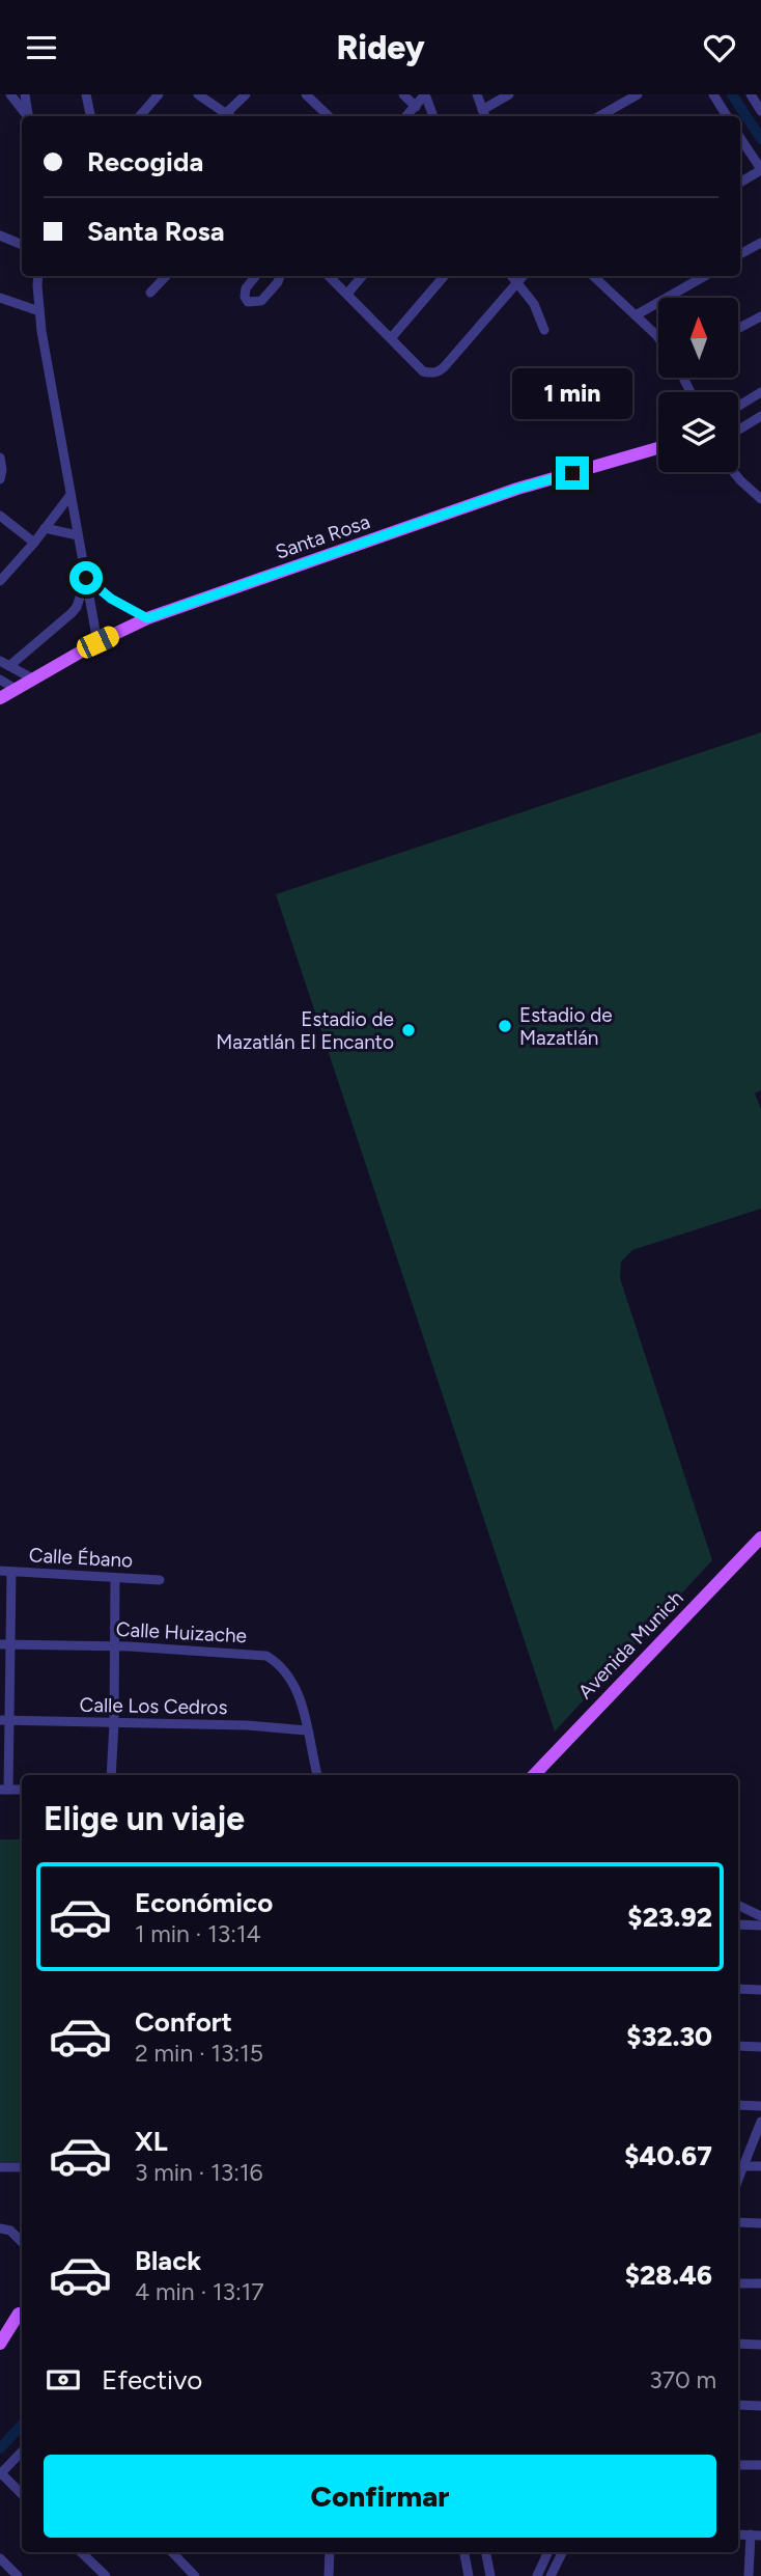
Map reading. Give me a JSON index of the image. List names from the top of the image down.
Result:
{
  "streets": {
    "main road": ["Santa Rosa", "Avenida Munich"],
    "street": ["Calle Ébano", "Calle Huizache", "Calle Los Cedros"]
  },
  "crossings": [
    ["Calle Huizache", "Calle Los Cedros"]
  ],
  "places": ["Estadio de Mazatlán", "Estadio de Mazatlán El Encanto"],
  "north": "top",
  "page": {
    "header": "Ridey",
    "banner": ["Recogida", "Santa Rosa"],
    "bubble": "1 min",
    "heading": "Elige un viaje",
    "list": [
      {
        "name": "Económico",
        "note": "1 min · 13:14",
        "value": "$23.92"
      },
      {
        "name": "Confort",
        "note": "2 min · 13:15",
        "value": "$32.30"
      },
      {
        "name": "XL",
        "note": "3 min · 13:16",
        "value": "$40.67"
      },
      {
        "name": "Black",
        "note": "4 min · 13:17",
        "value": "$28.46"
      }
    ],
    "pay": ["Efectivo", "370 m"],
    "buttons": "Confirmar"
  }
}
